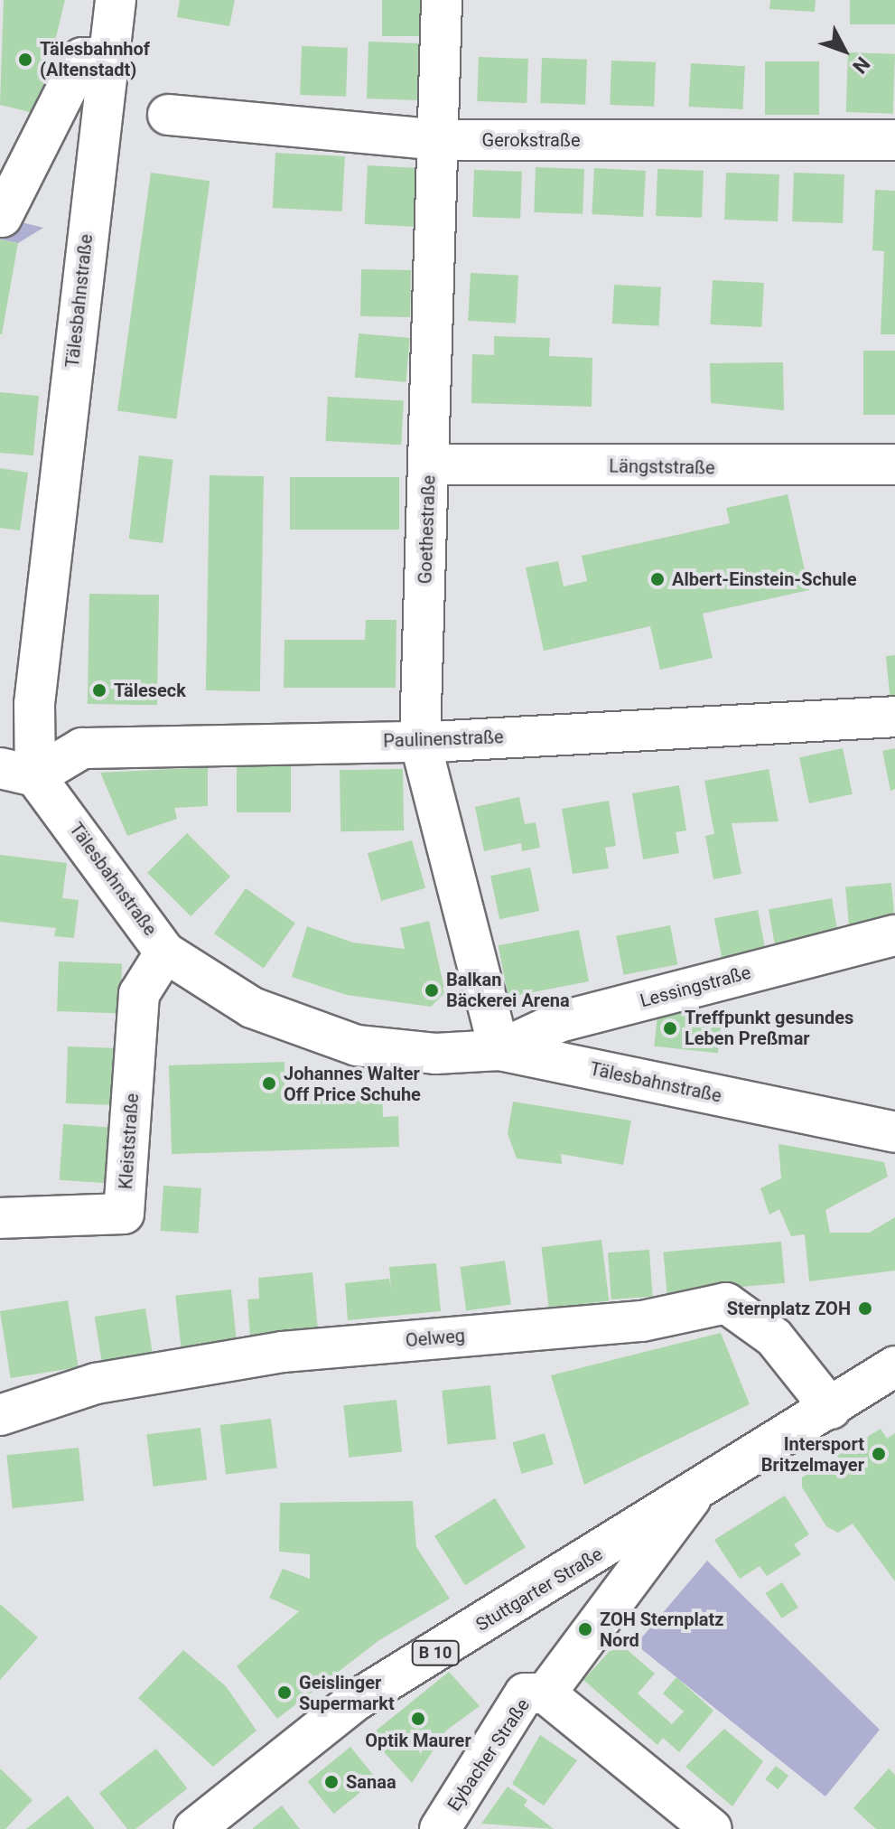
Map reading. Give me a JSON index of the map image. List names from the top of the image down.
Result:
{
  "streets": {
    "street": [
      "Gerokstraße",
      "Tälesbahnstraße",
      "Längststraße",
      "Goethestraße",
      "Paulinenstraße",
      "Lessingstraße",
      "Kleiststraße",
      "Oelweg",
      "Stuttgarter Straße",
      "B 10",
      "Eybacher Straße"
    ]
  },
  "crossings": [
    ["Gerokstraße", "Goethestraße"],
    ["Tälesbahnstraße", "Goethestraße"],
    ["Tälesbahnstraße", "Paulinenstraße"],
    ["Tälesbahnstraße", "Lessingstraße"],
    ["Tälesbahnstraße", "Kleiststraße"],
    ["Längststraße", "Goethestraße"],
    ["Goethestraße", "Paulinenstraße"],
    ["Goethestraße", "Lessingstraße"],
    ["Oelweg", "Stuttgarter Straße"],
    ["Stuttgarter Straße", "Eybacher Straße"]
  ],
  "places": [
    "Tälesbahnhof (Altenstadt)",
    "Albert-Einstein-Schule",
    "Täleseck",
    "Balkan Bäckerei Arena",
    "Treffpunkt gesundes Leben Preßmar",
    "Johannes Walter Off Price Schuhe",
    "Sternplatz ZOH",
    "Intersport Britzelmayer",
    "ZOH Sternplatz Nord",
    "Geislinger Supermarkt",
    "Optik Maurer",
    "Sanaa"
  ],
  "north": "bottom right"
}
